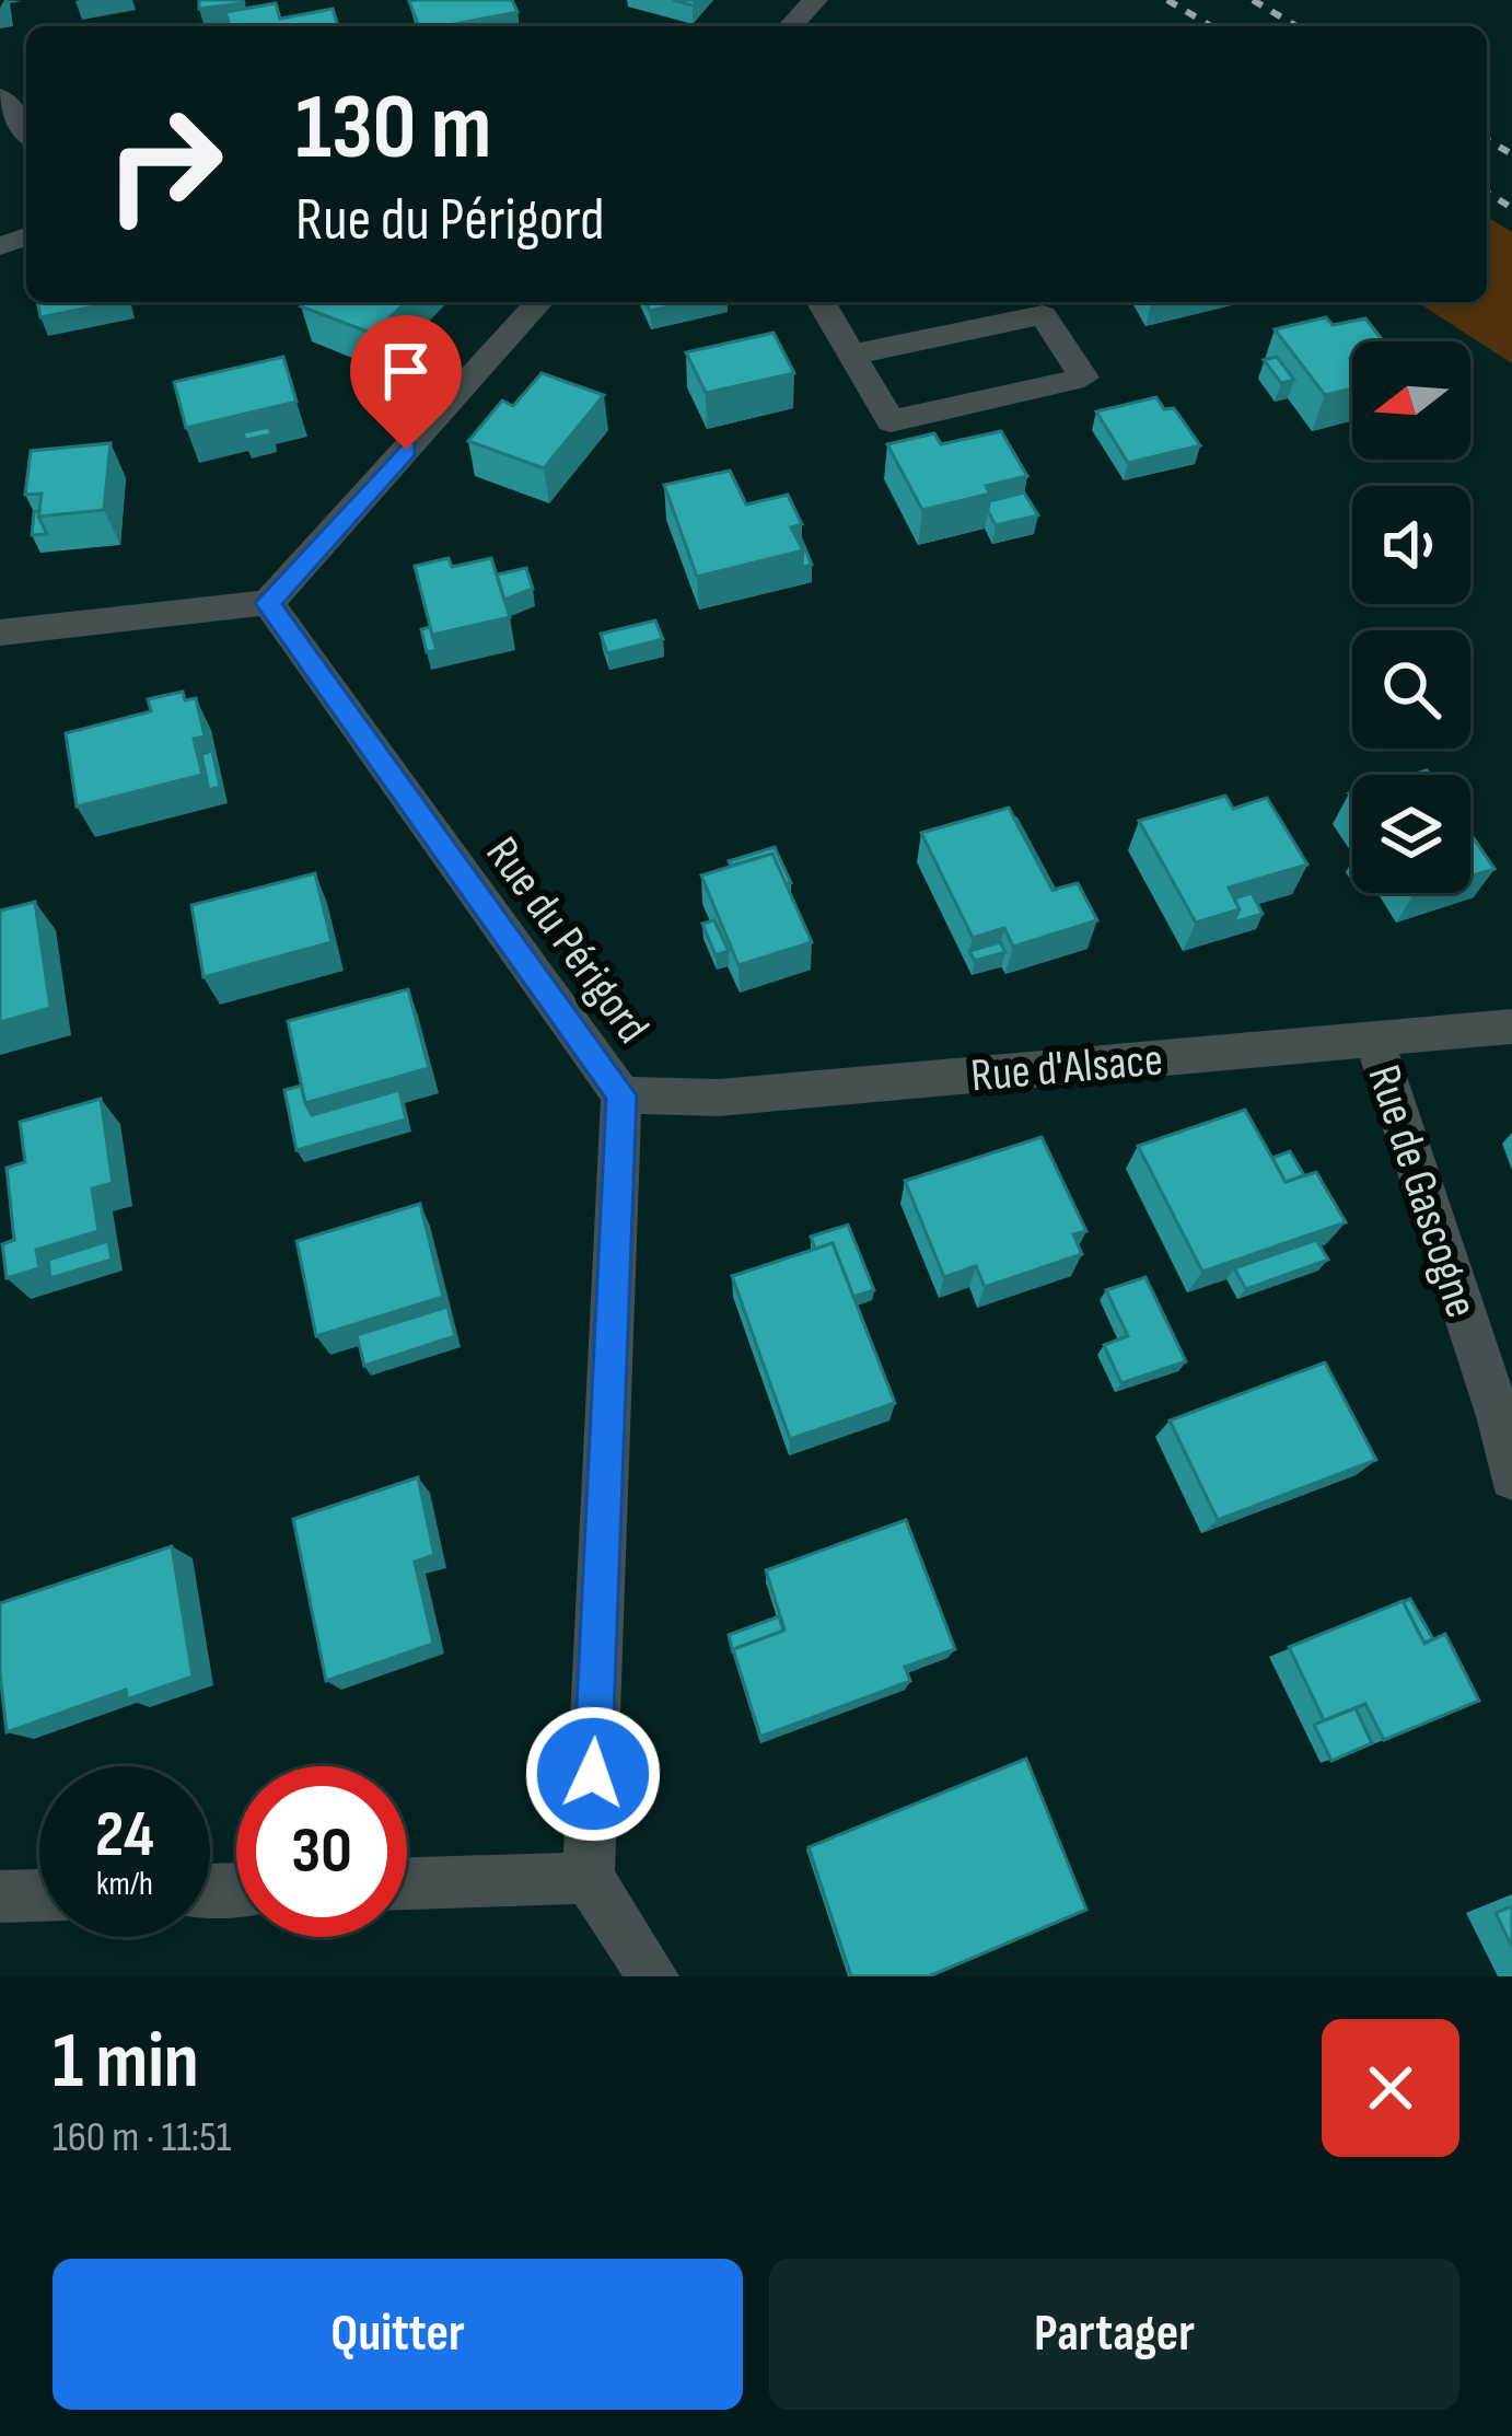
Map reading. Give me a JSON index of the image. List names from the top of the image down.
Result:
{
  "streets": {
    "street": ["Rue du Périgord", "Rue d'Alsace", "Rue de Gascogne"]
  },
  "crossings": [
    ["Rue du Périgord", "Rue d'Alsace"],
    ["Rue d'Alsace", "Rue de Gascogne"]
  ],
  "north": "left",
  "page": {
    "turn": ["130 m", "Rue du Périgord"],
    "speed": "24 km/h",
    "limit": "30",
    "heading": ["1 min", "160 m · 11:51"],
    "buttons": ["Quitter", "Partager"]
  }
}
